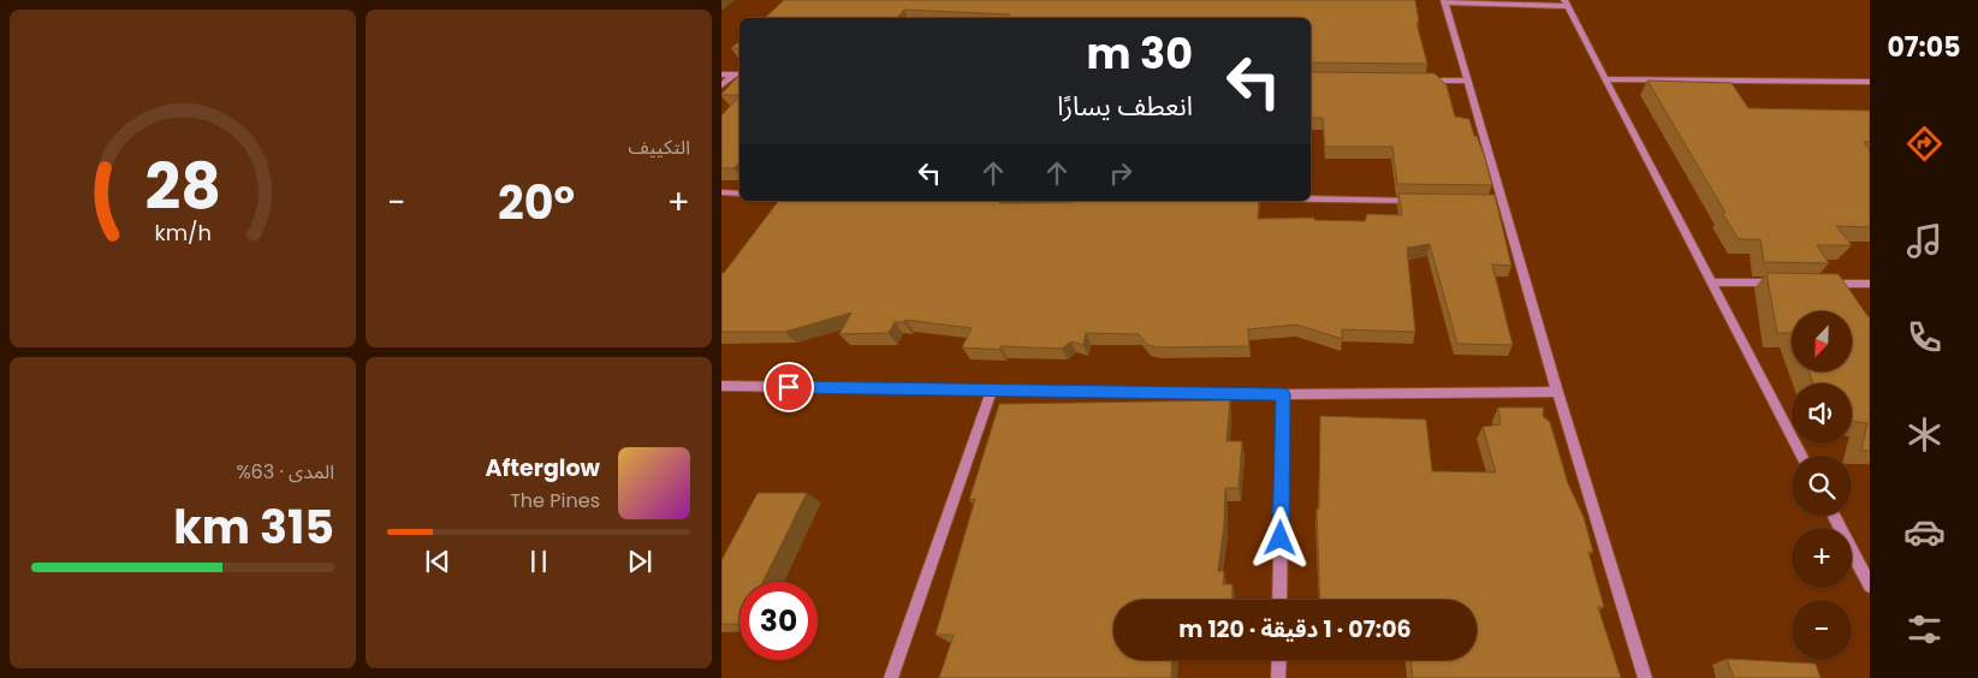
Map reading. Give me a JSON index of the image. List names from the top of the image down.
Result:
{
  "north": "bottom left",
  "page": {
    "tabs": "07:05",
    "tile": [
      "التكييف",
      ["المدى · 63%", "315 km"]
    ],
    "turn": ["30 m", "انعطف يسارًا"],
    "heat": ["−", "20°", "+"],
    "map_buttons": ["+", "−"],
    "song": ["Afterglow", "The Pines"],
    "limit": "30",
    "trip": "07:06 · 1 دقيقة · 120 m",
    "gauge": ["28", "km/h"]
  }
}
